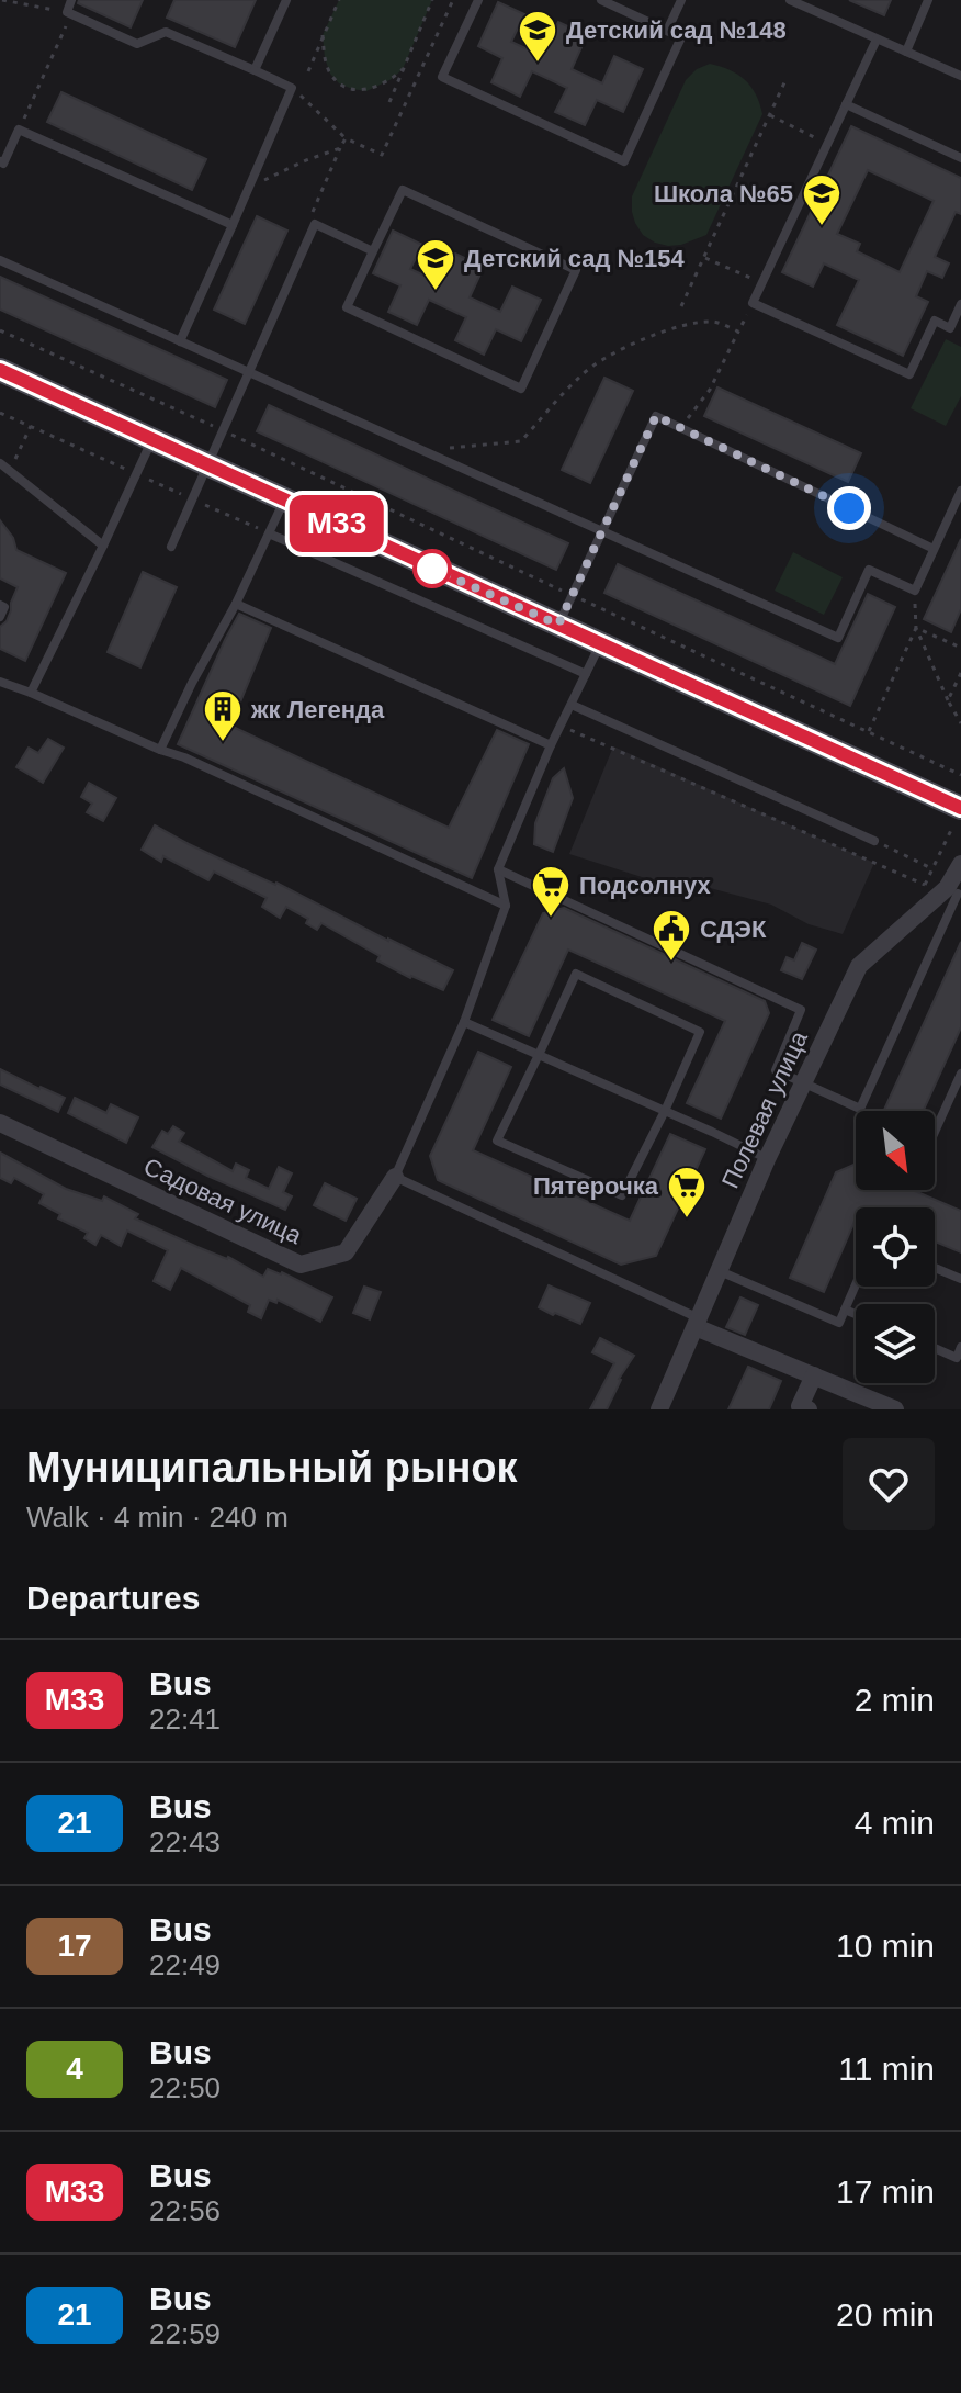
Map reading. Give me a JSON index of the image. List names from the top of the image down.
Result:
{
  "streets": {
    "street": ["Полевая улица", "Садовая улица"]
  },
  "places": {
    "school or university": ["Детский сад №148", "Школа №65", "Детский сад №154"],
    "building": ["жк Легенда"],
    "supermarket": ["Подсолнух", "Пятерочка"],
    "public building": ["СДЭК"]
  },
  "lines": ["bus line М33"],
  "north": "bottom right",
  "page": {
    "on_map": "М33",
    "heading": [
      ["Муниципальный рынок", "Walk · 4 min · 240 m"],
      "Departures"
    ],
    "list": [
      {
        "mark": "М33",
        "name": "Bus",
        "note": "22:41",
        "value": "2 min"
      },
      {
        "mark": "21",
        "name": "Bus",
        "note": "22:43",
        "value": "4 min"
      },
      {
        "mark": "17",
        "name": "Bus",
        "note": "22:49",
        "value": "10 min"
      },
      {
        "mark": "4",
        "name": "Bus",
        "note": "22:50",
        "value": "11 min"
      },
      {
        "mark": "М33",
        "name": "Bus",
        "note": "22:56",
        "value": "17 min"
      },
      {
        "mark": "21",
        "name": "Bus",
        "note": "22:59",
        "value": "20 min"
      }
    ]
  }
}
